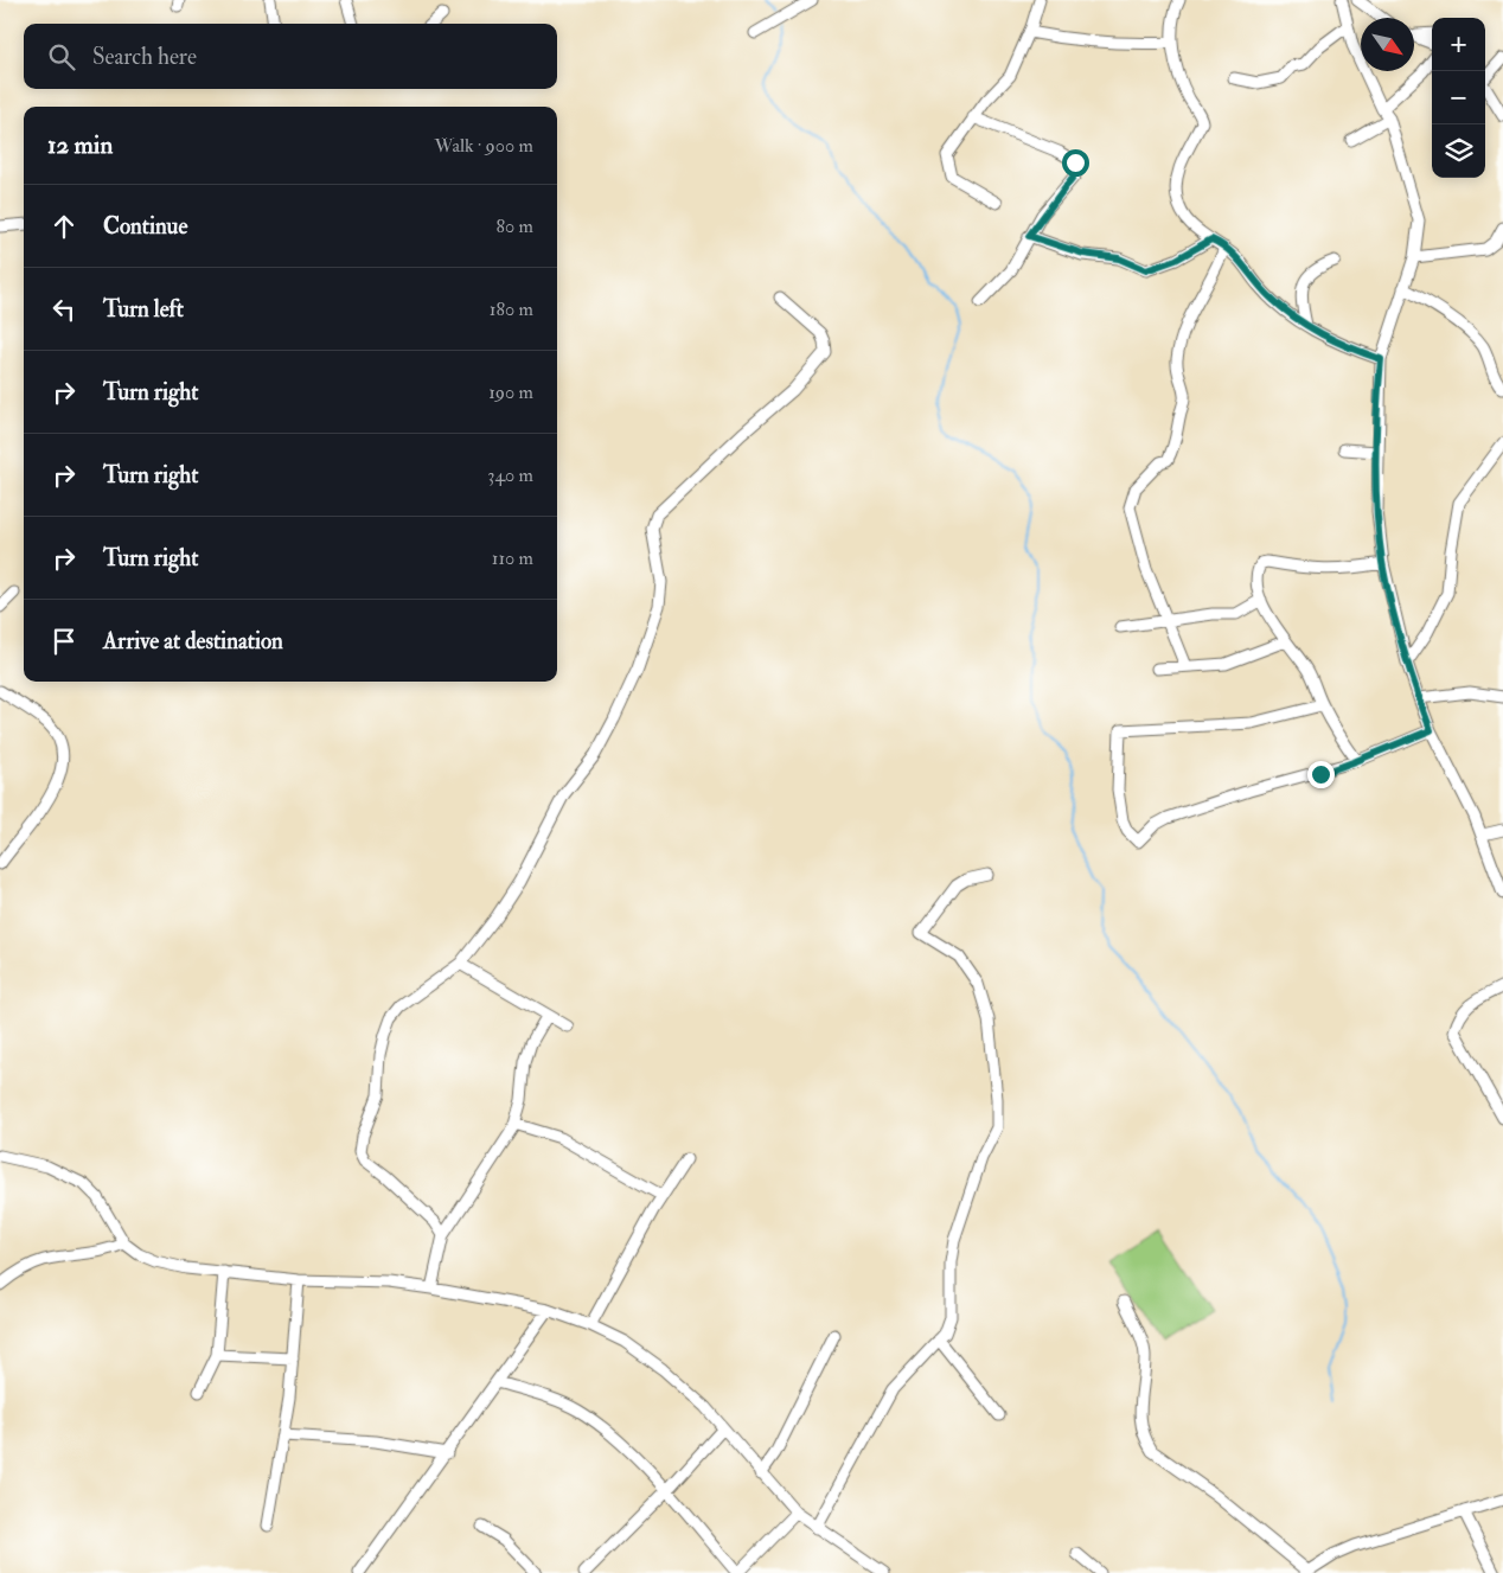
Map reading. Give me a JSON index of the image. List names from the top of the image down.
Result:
{
  "north": "bottom right",
  "page": {
    "map_buttons": ["+", "−"],
    "search": "Search here",
    "heading": ["12 min", "Walk · 900 m"],
    "list": [
      ["Continue", "80 m"],
      ["Turn left", "180 m"],
      ["Turn right", "190 m"],
      ["Turn right", "340 m"],
      ["Turn right", "110 m"],
      "Arrive at destination"
    ]
  }
}
